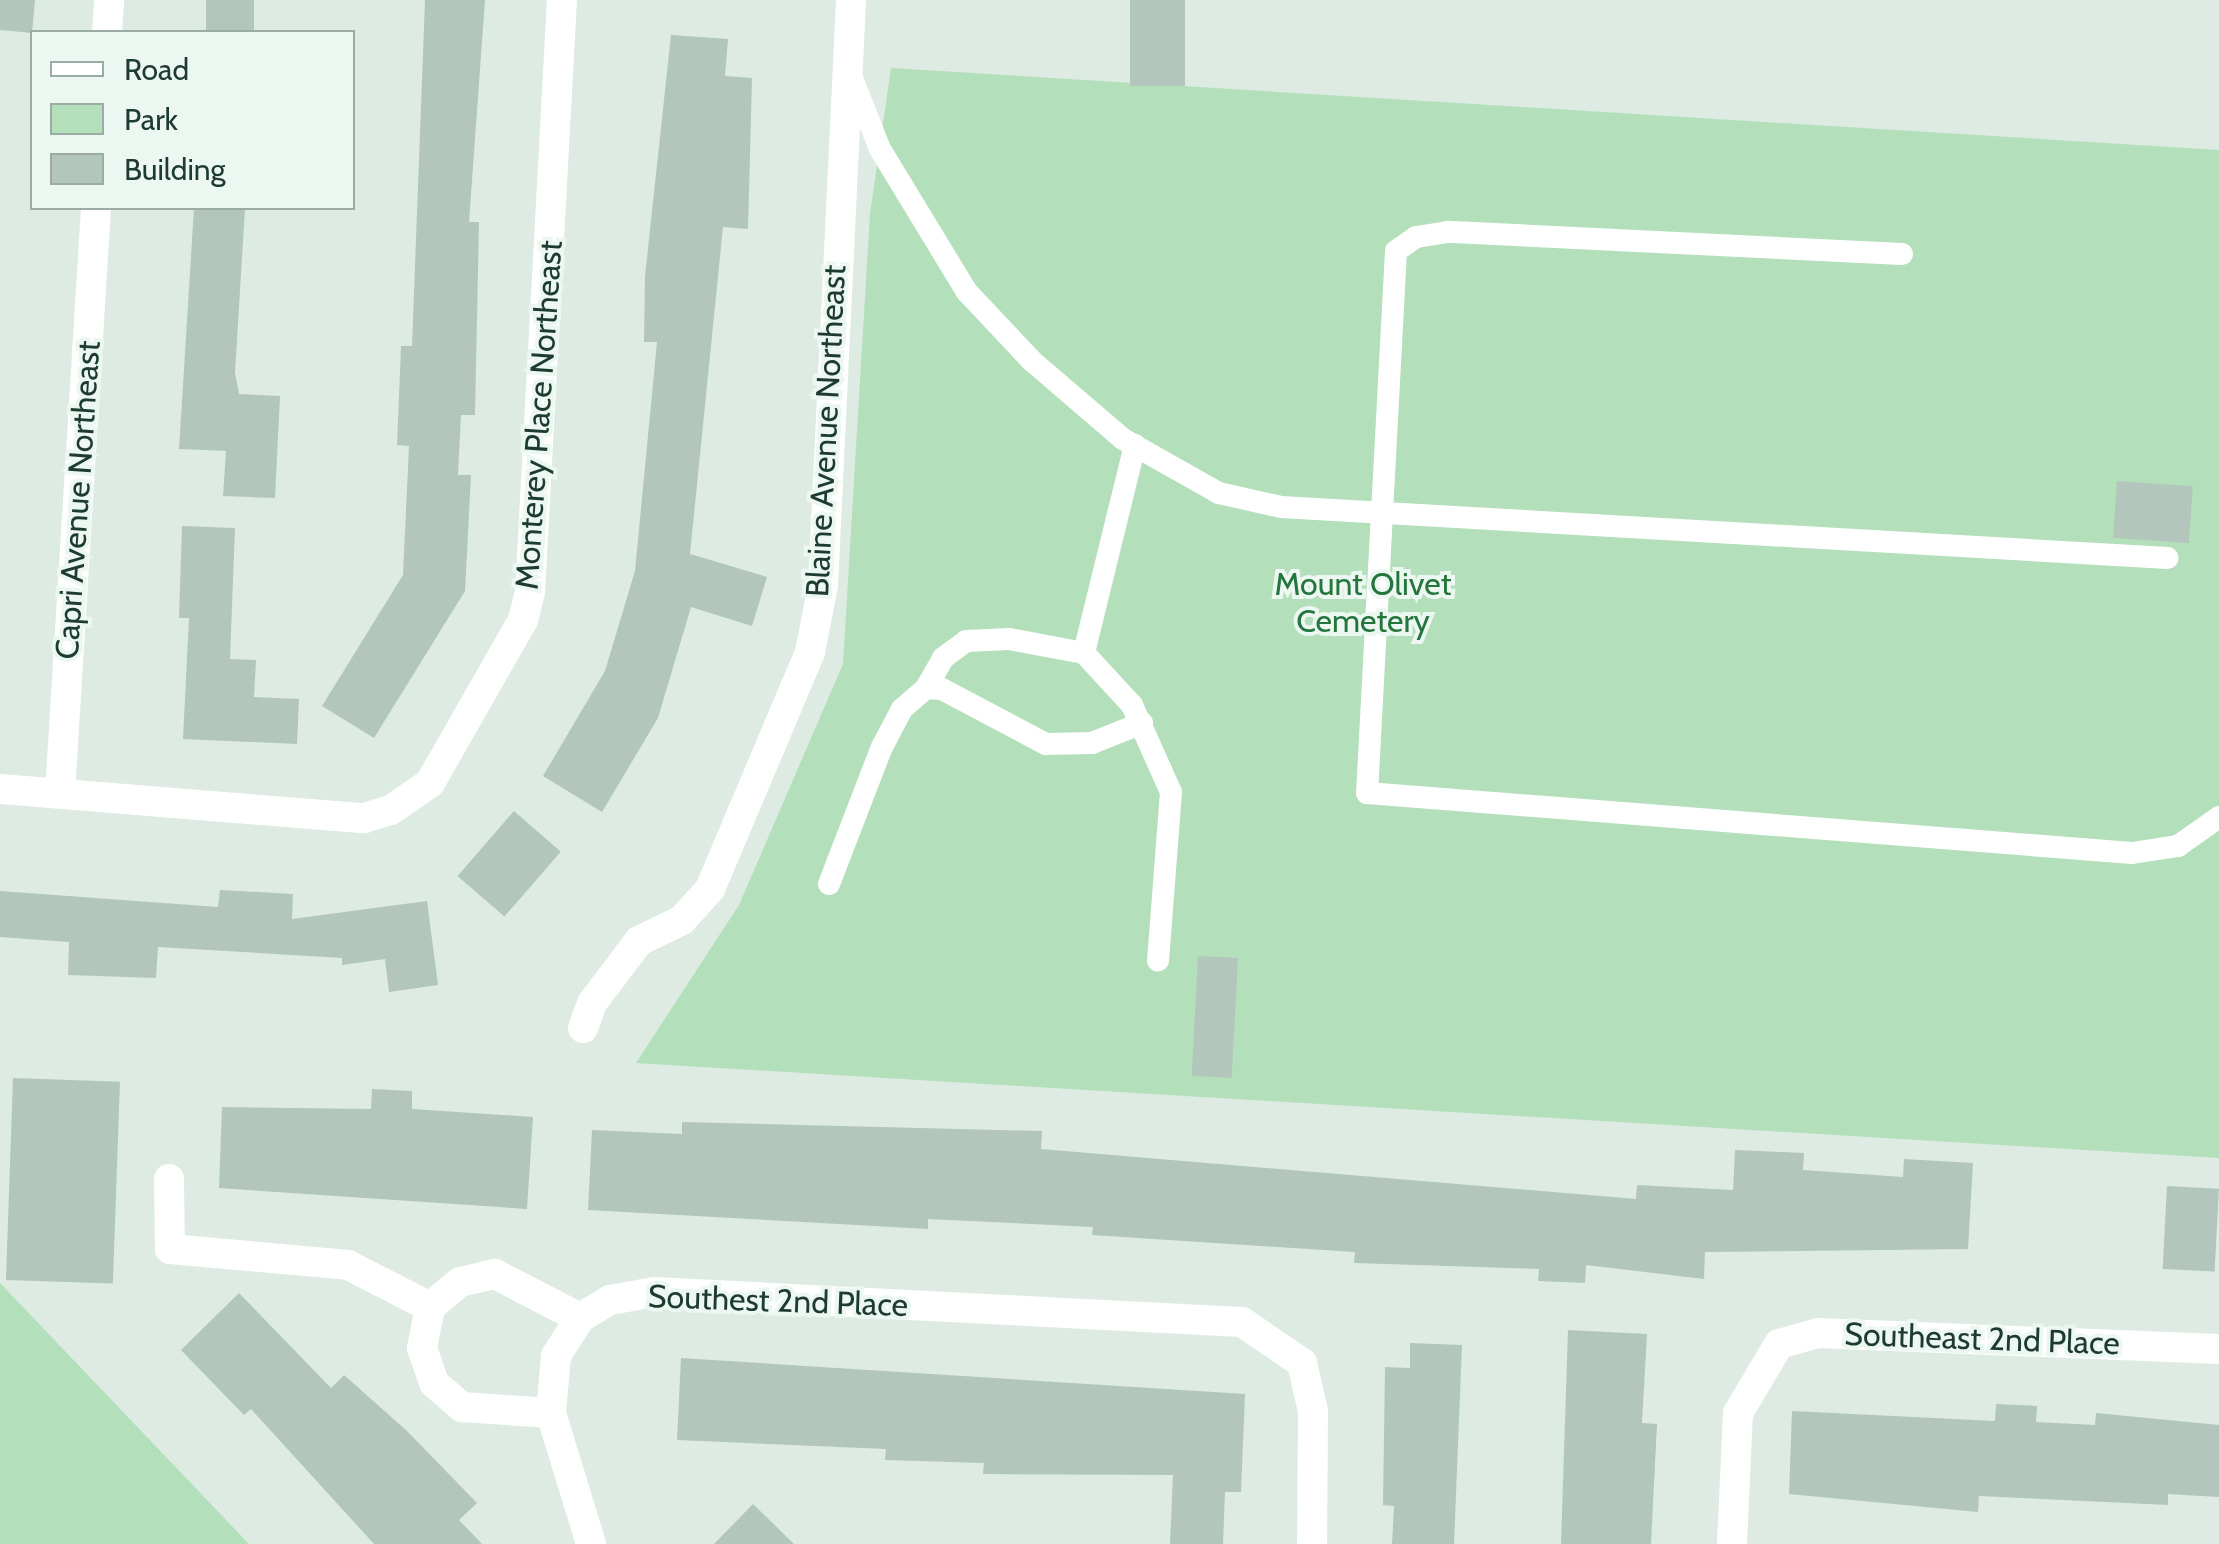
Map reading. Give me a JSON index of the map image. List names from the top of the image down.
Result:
{
  "streets": {
    "street": [
      "Monterey Place Northeast",
      "Blaine Avenue Northeast",
      "Capri Avenue Northeast",
      "Southest 2nd Place",
      "Southeast 2nd Place"
    ]
  },
  "crossings": [
    ["Monterey Place Northeast", "Capri Avenue Northeast"]
  ],
  "parks": ["Mount Olivet Cemetery"],
  "legend": ["Road", "Park", "Building"]
}
